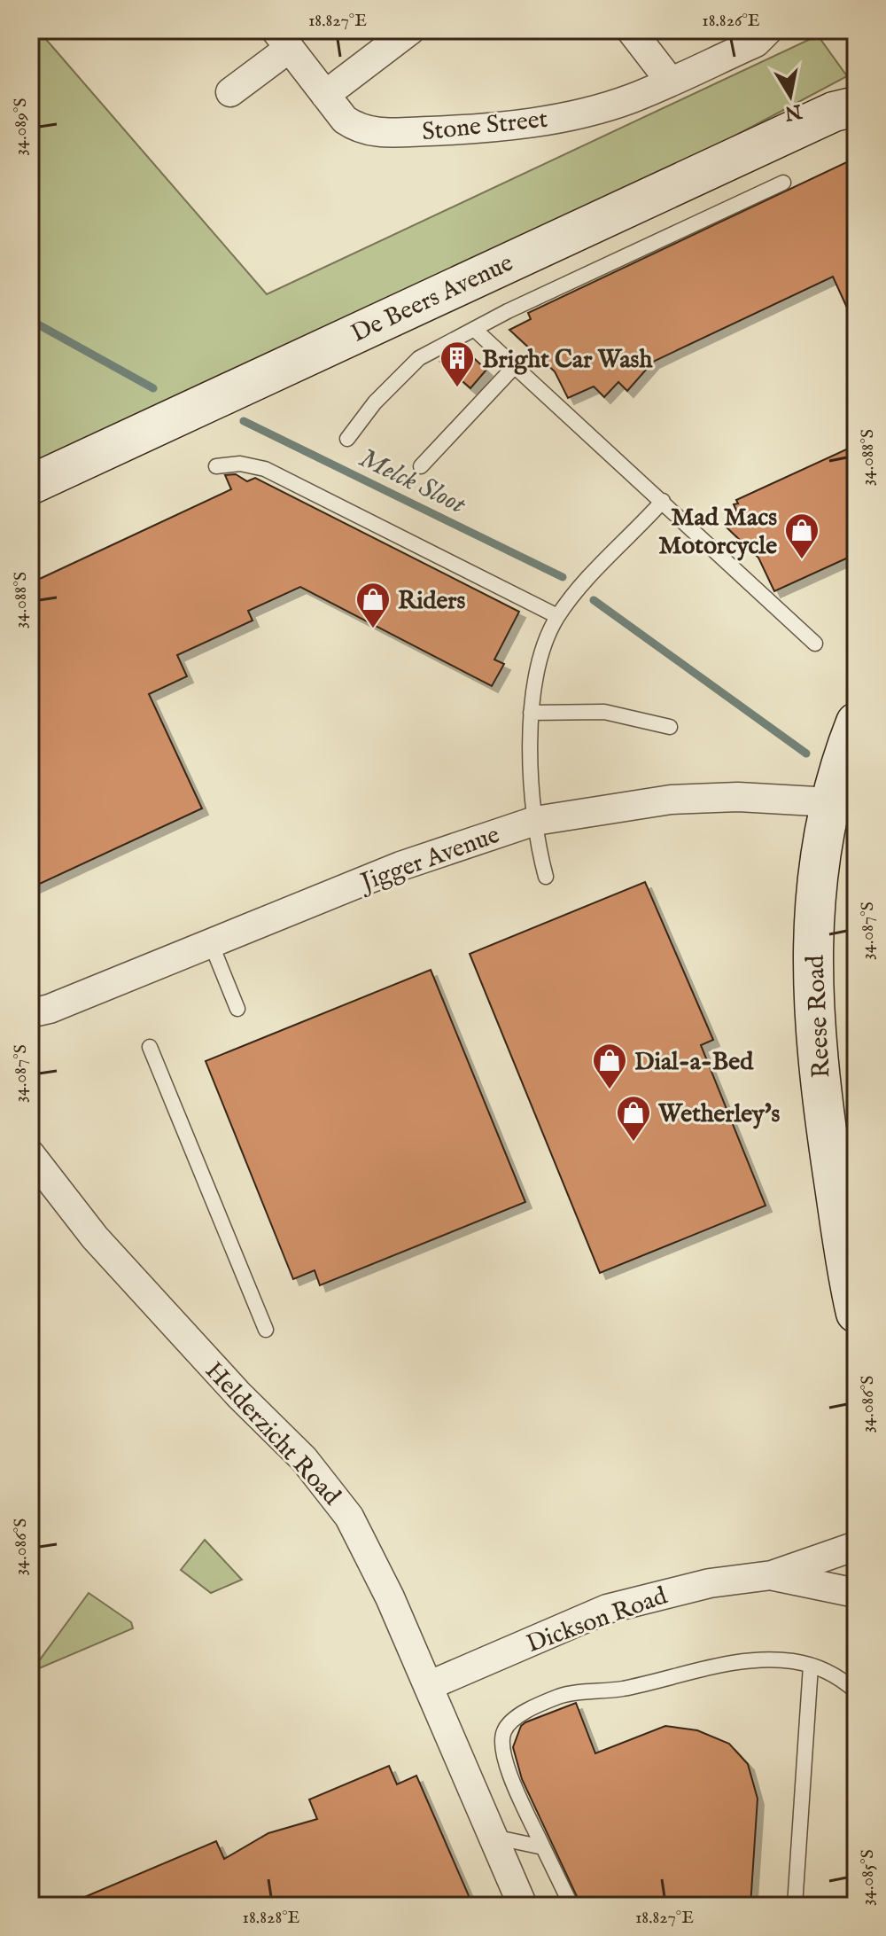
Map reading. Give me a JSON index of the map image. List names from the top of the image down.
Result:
{
  "streets": {
    "street": [
      "Stone Street",
      "De Beers Avenue",
      "Jigger Avenue",
      "Reese Road",
      "Helderzicht Road",
      "Dickson Road"
    ]
  },
  "crossings": [
    ["Jigger Avenue", "Reese Road"],
    ["Helderzicht Road", "Dickson Road"]
  ],
  "water": ["Melck Sloot"],
  "places": {
    "building": ["Bright Car Wash"],
    "shop": [
      "Mad Macs Motorcycle",
      "Riders",
      "Dial-a-Bed",
      "Wetherley's"
    ]
  },
  "north": "bottom",
  "coordinates": [
    "18.827°E",
    "18.826°E",
    "34.089°S",
    "34.088°S",
    "34.087°S",
    "34.086°S",
    "34.085°S",
    "18.828°E"
  ]
}
